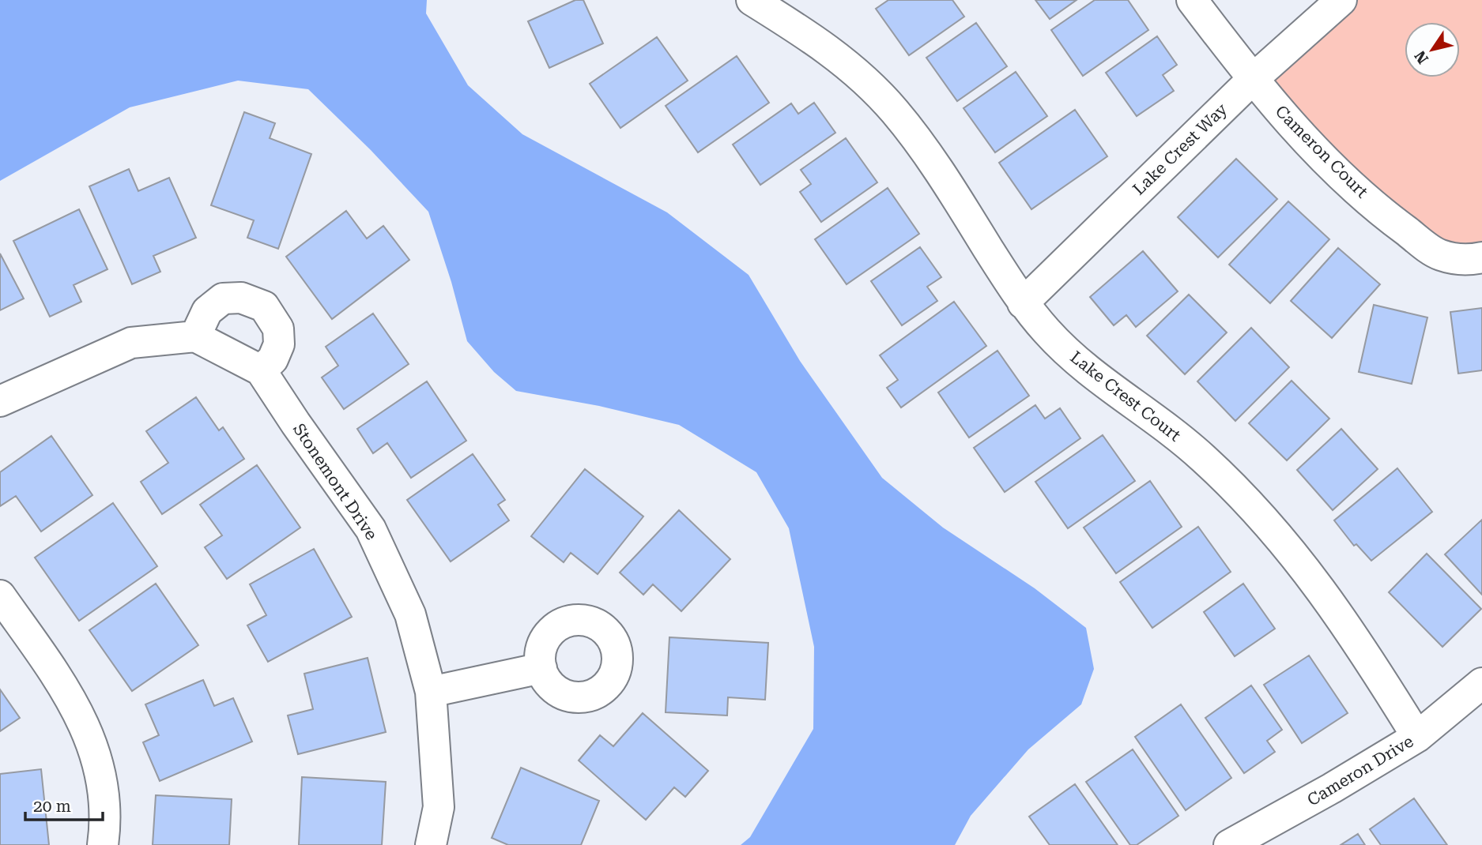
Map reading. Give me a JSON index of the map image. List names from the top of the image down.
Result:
{
  "streets": {
    "street": [
      "Lake Crest Way",
      "Cameron Court",
      "Lake Crest Court",
      "Stonemont Drive",
      "Cameron Drive"
    ]
  },
  "crossings": [
    ["Lake Crest Way", "Cameron Court"],
    ["Lake Crest Way", "Lake Crest Court"],
    ["Lake Crest Court", "Cameron Drive"]
  ],
  "scale_bar": "20 m",
  "north": "bottom left"
}
